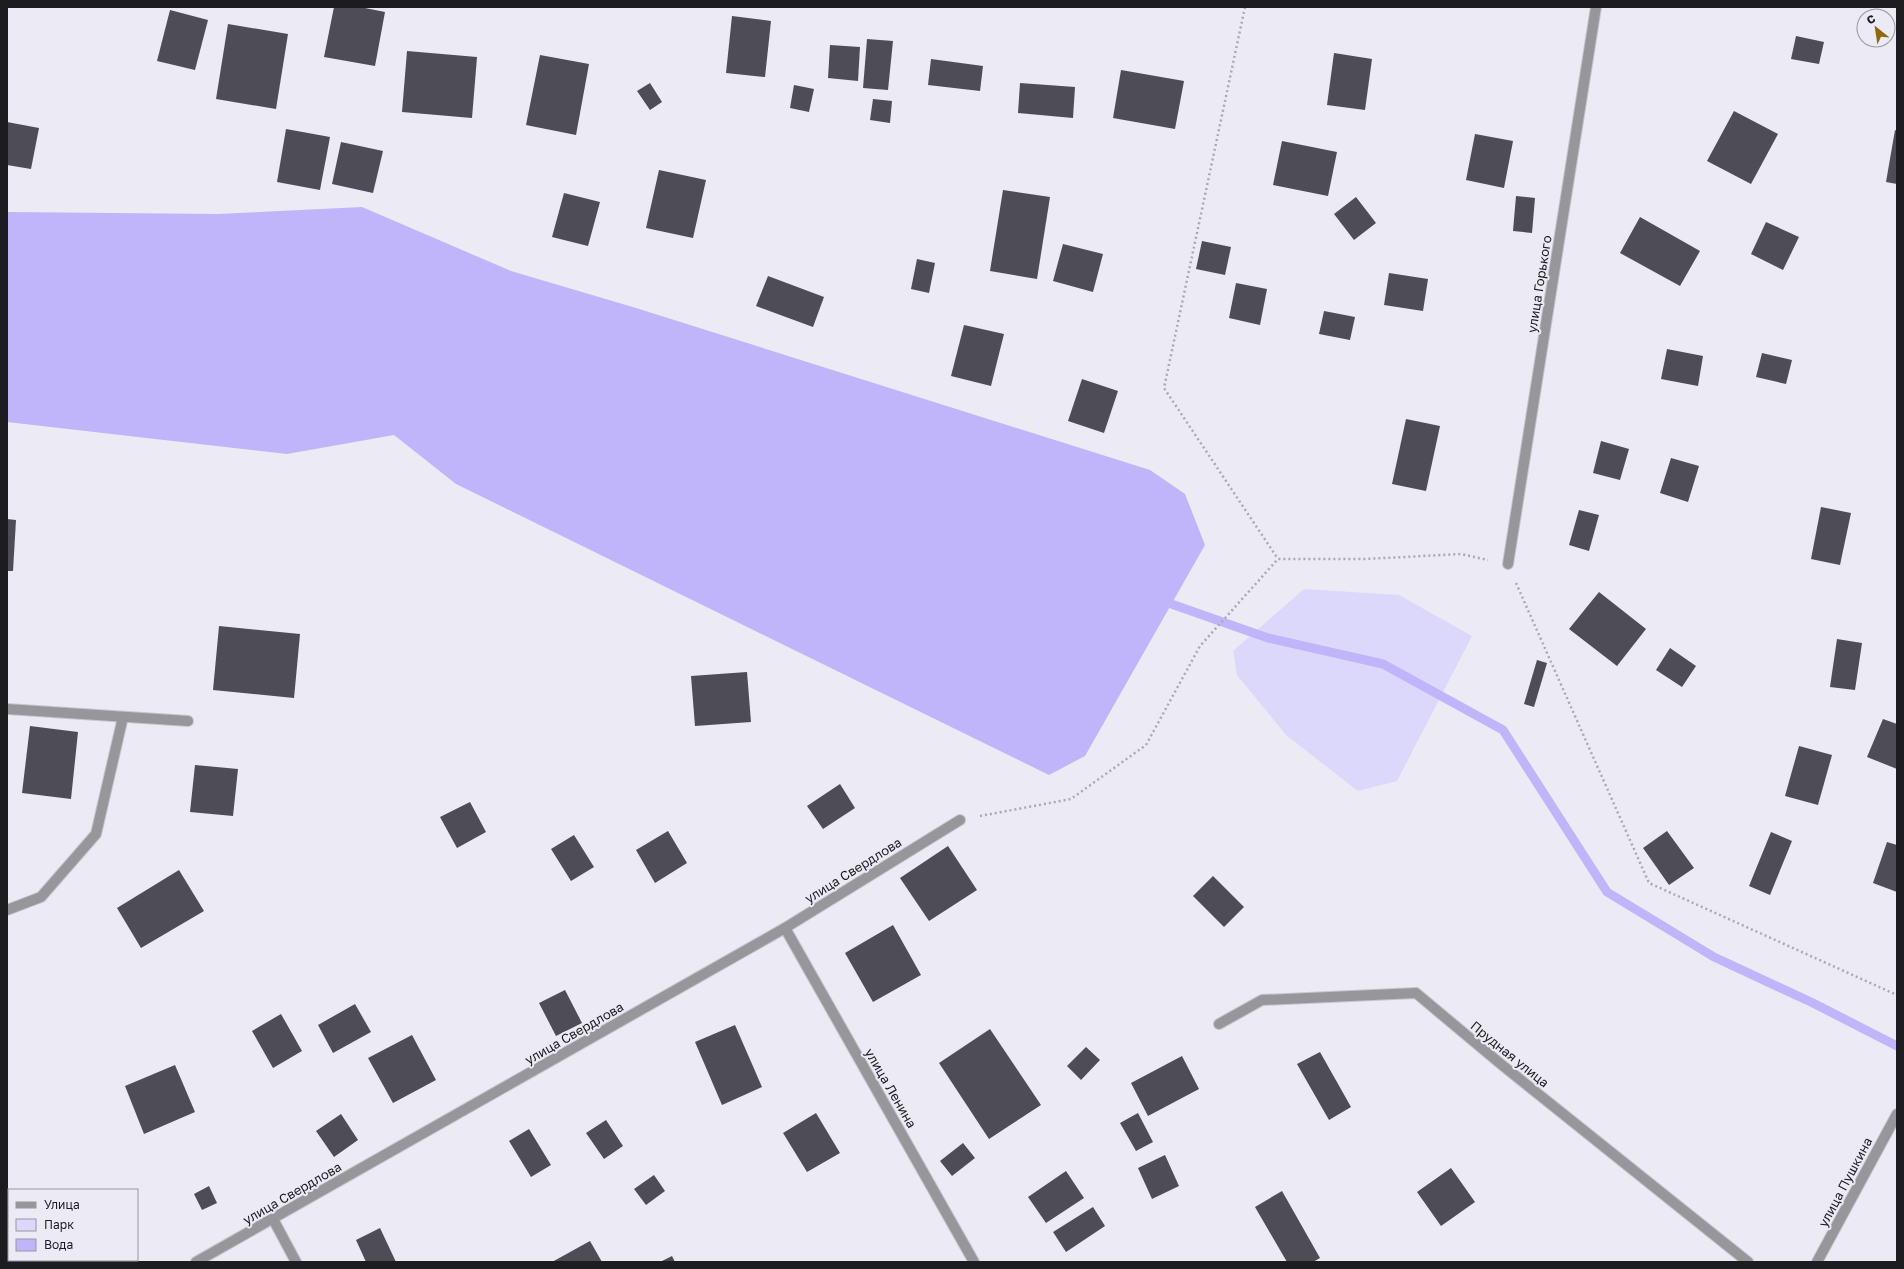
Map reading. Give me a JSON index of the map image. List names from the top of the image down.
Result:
{
  "streets": {
    "street": [
      "улица Горького",
      "улица Свердлова",
      "Прудная улица",
      "улица Ленина",
      "улица Пушкина"
    ]
  },
  "crossings": [
    ["улица Свердлова", "улица Ленина"]
  ],
  "legend": ["Улица", "Парк", "Вода"],
  "north": "top left"
}
